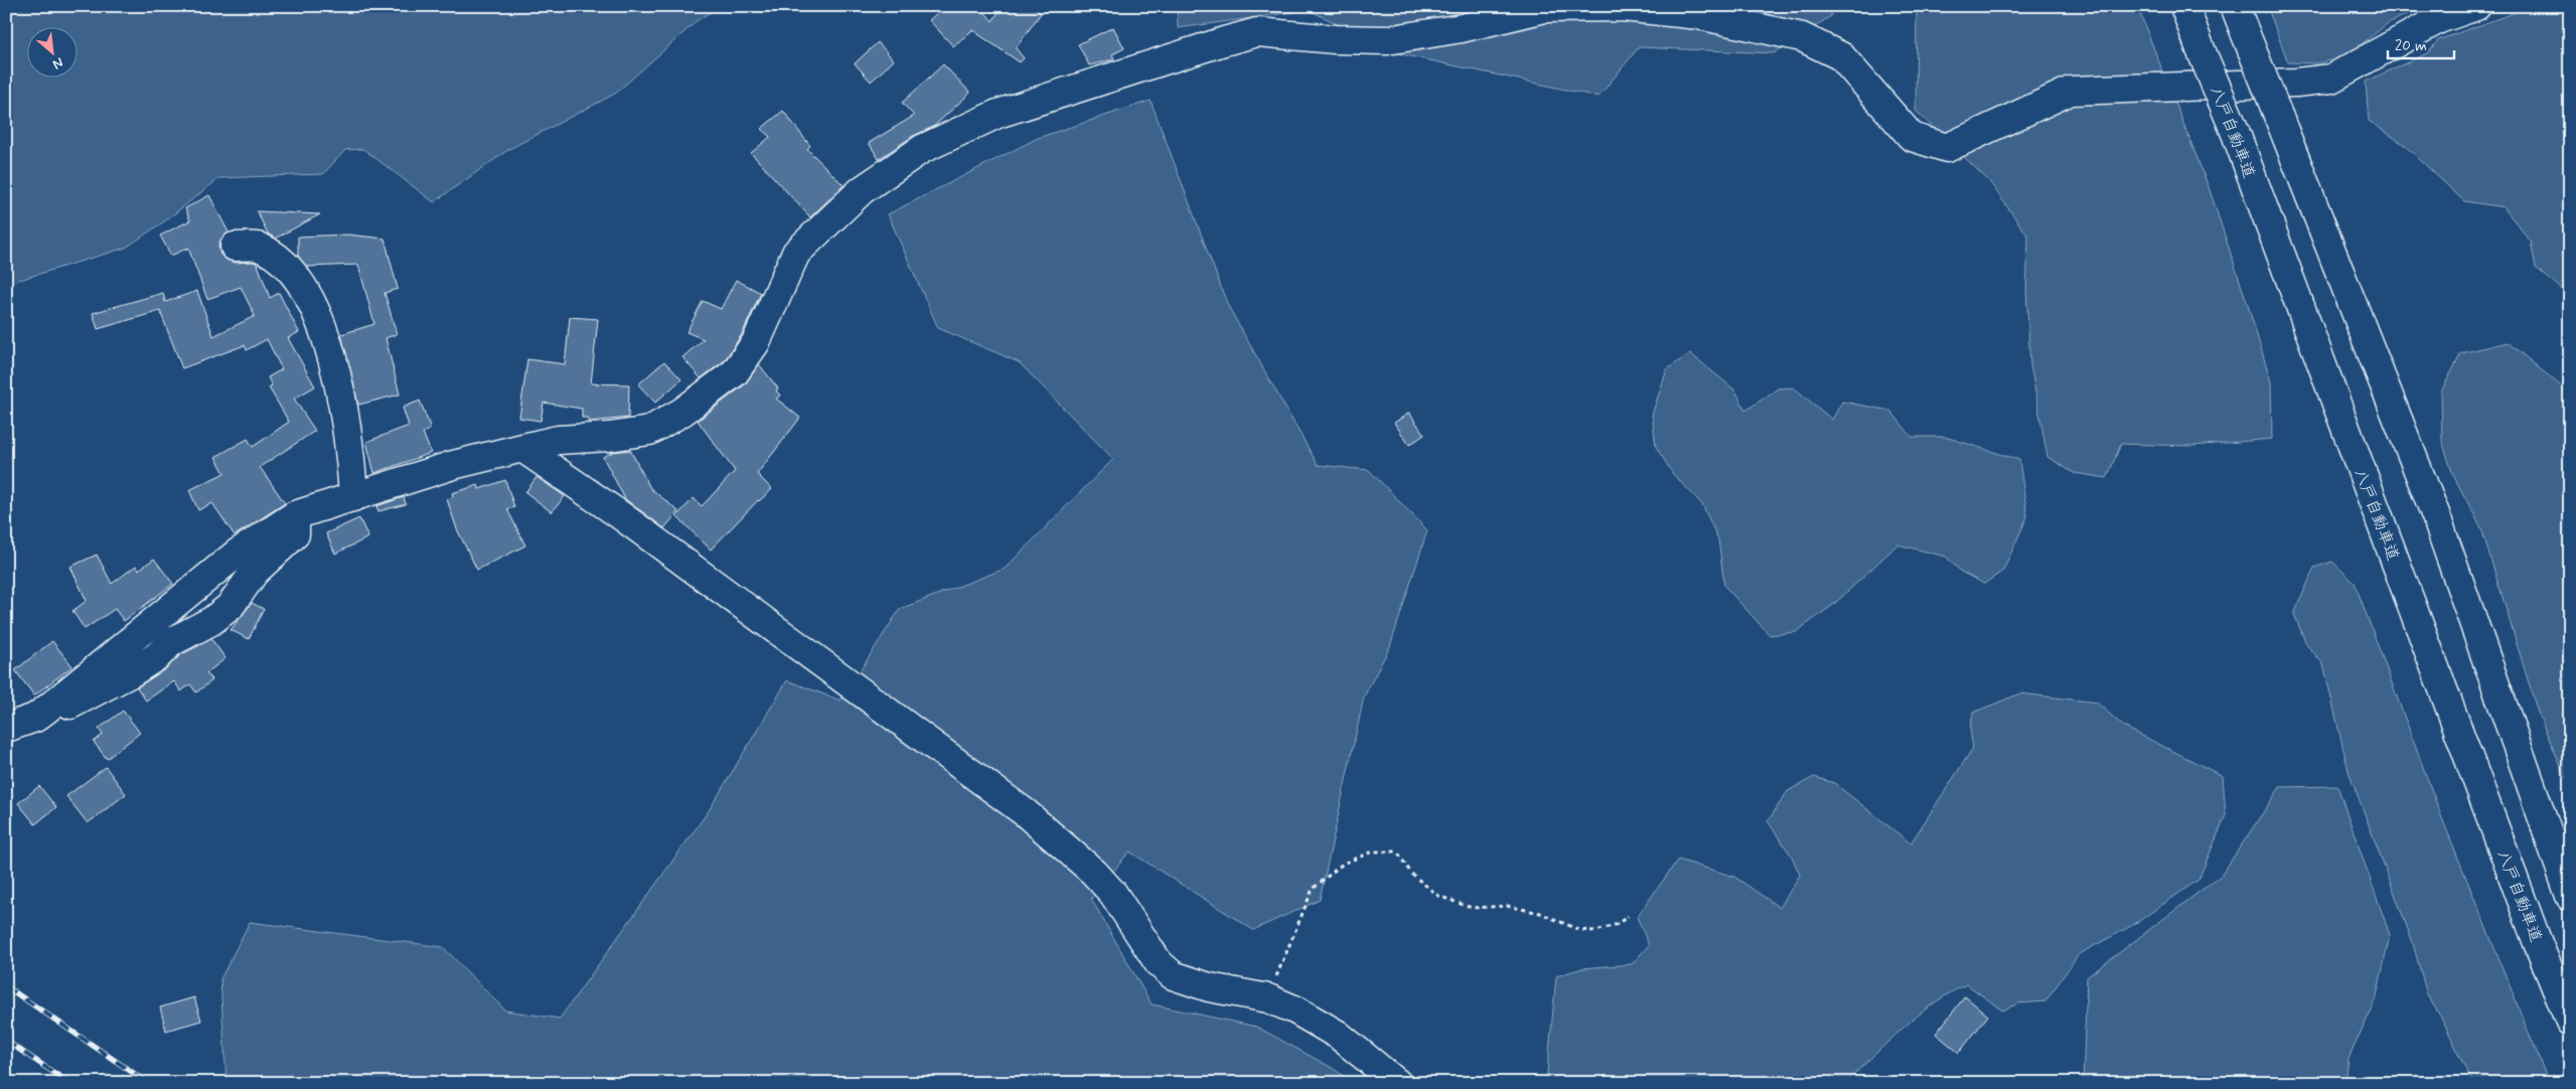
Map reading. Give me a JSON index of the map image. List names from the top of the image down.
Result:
{
  "streets": {
    "main road": ["八戸自動車道"]
  },
  "scale_bar": "20 m",
  "north": "bottom right"
}
